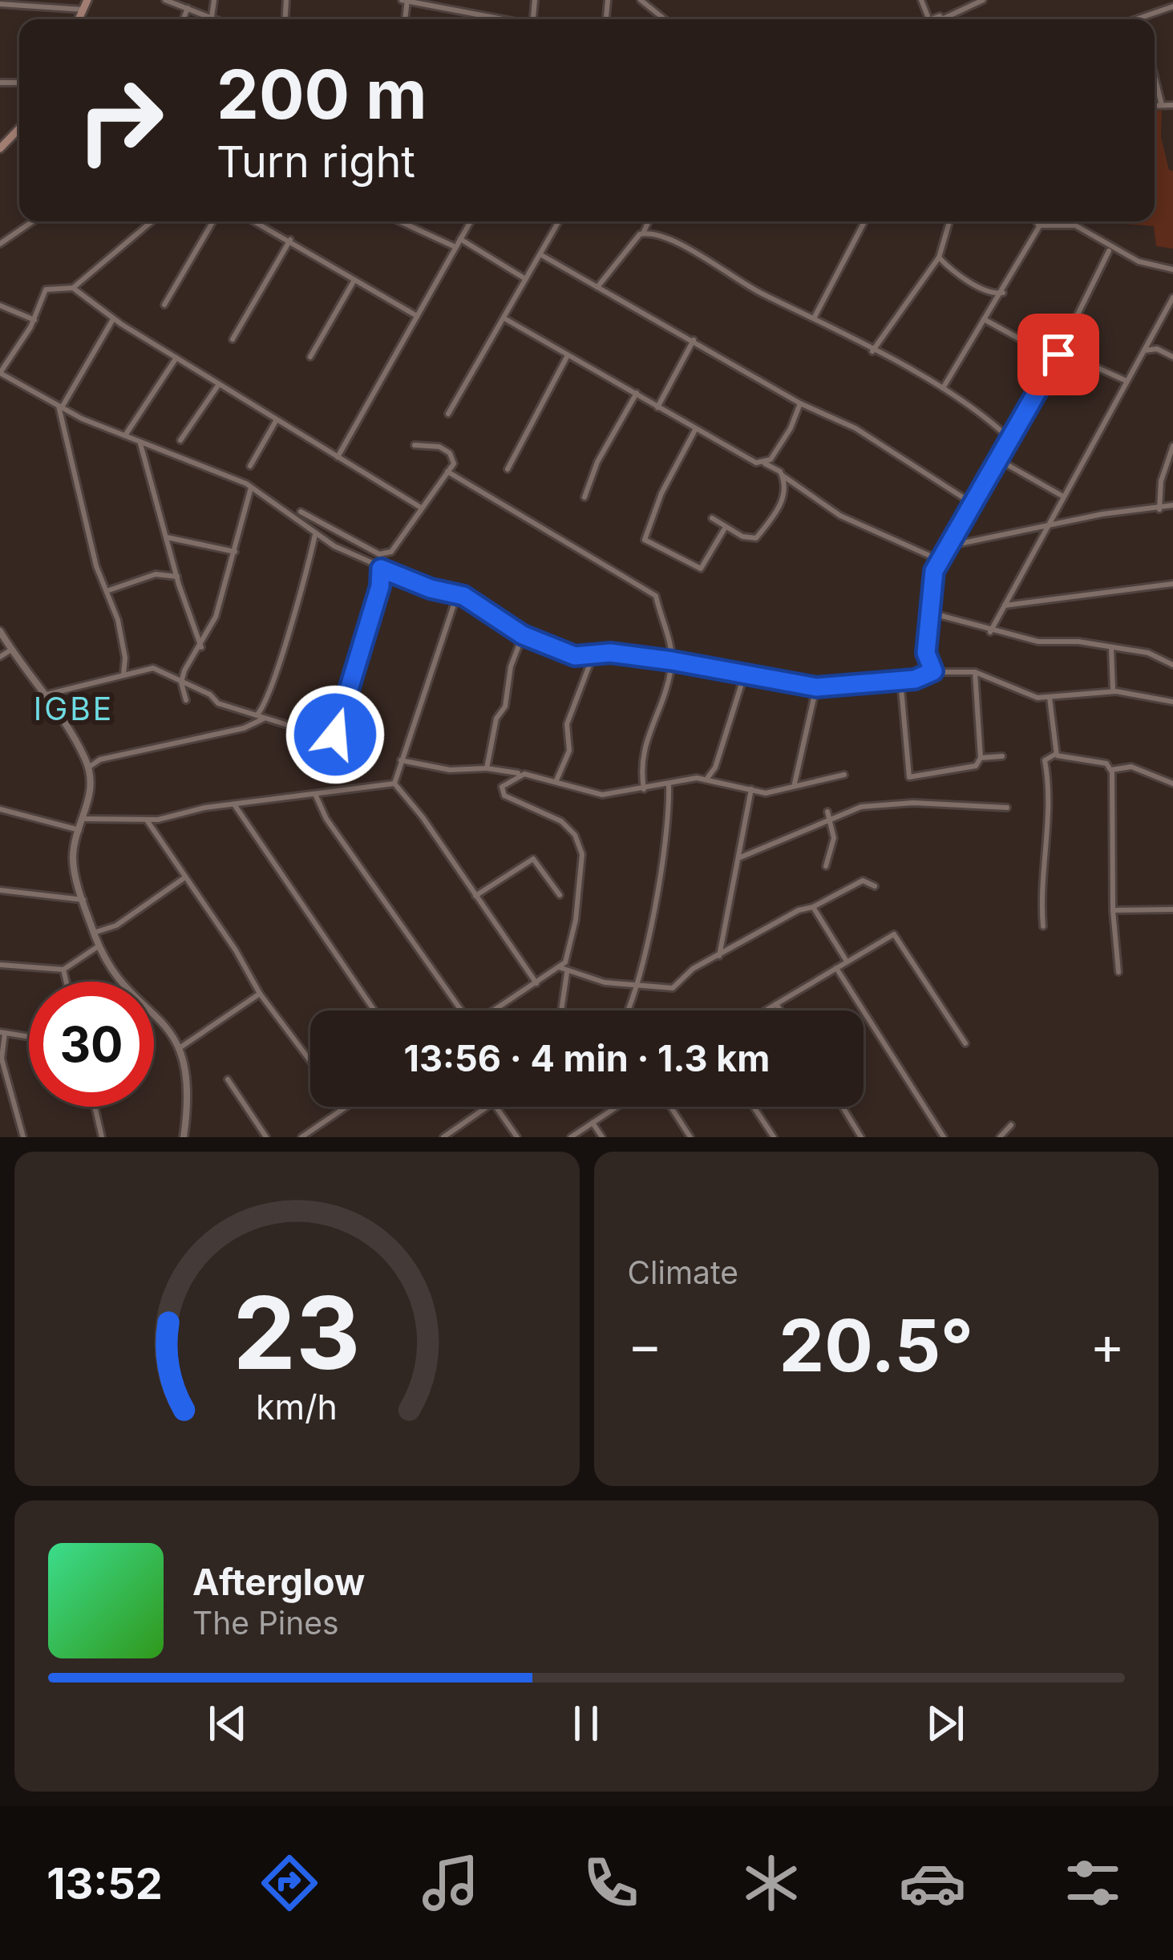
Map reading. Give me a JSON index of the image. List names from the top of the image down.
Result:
{
  "districts": ["IGBE"],
  "page": {
    "turn": ["200 m", "Turn right"],
    "limit": "30",
    "trip": "13:56 · 4 min · 1.3 km",
    "tile": "Climate",
    "heat": ["−", "20.5°", "+"],
    "song": ["Afterglow", "The Pines"],
    "tabs": "13:52",
    "gauge": ["23", "km/h"]
  }
}
